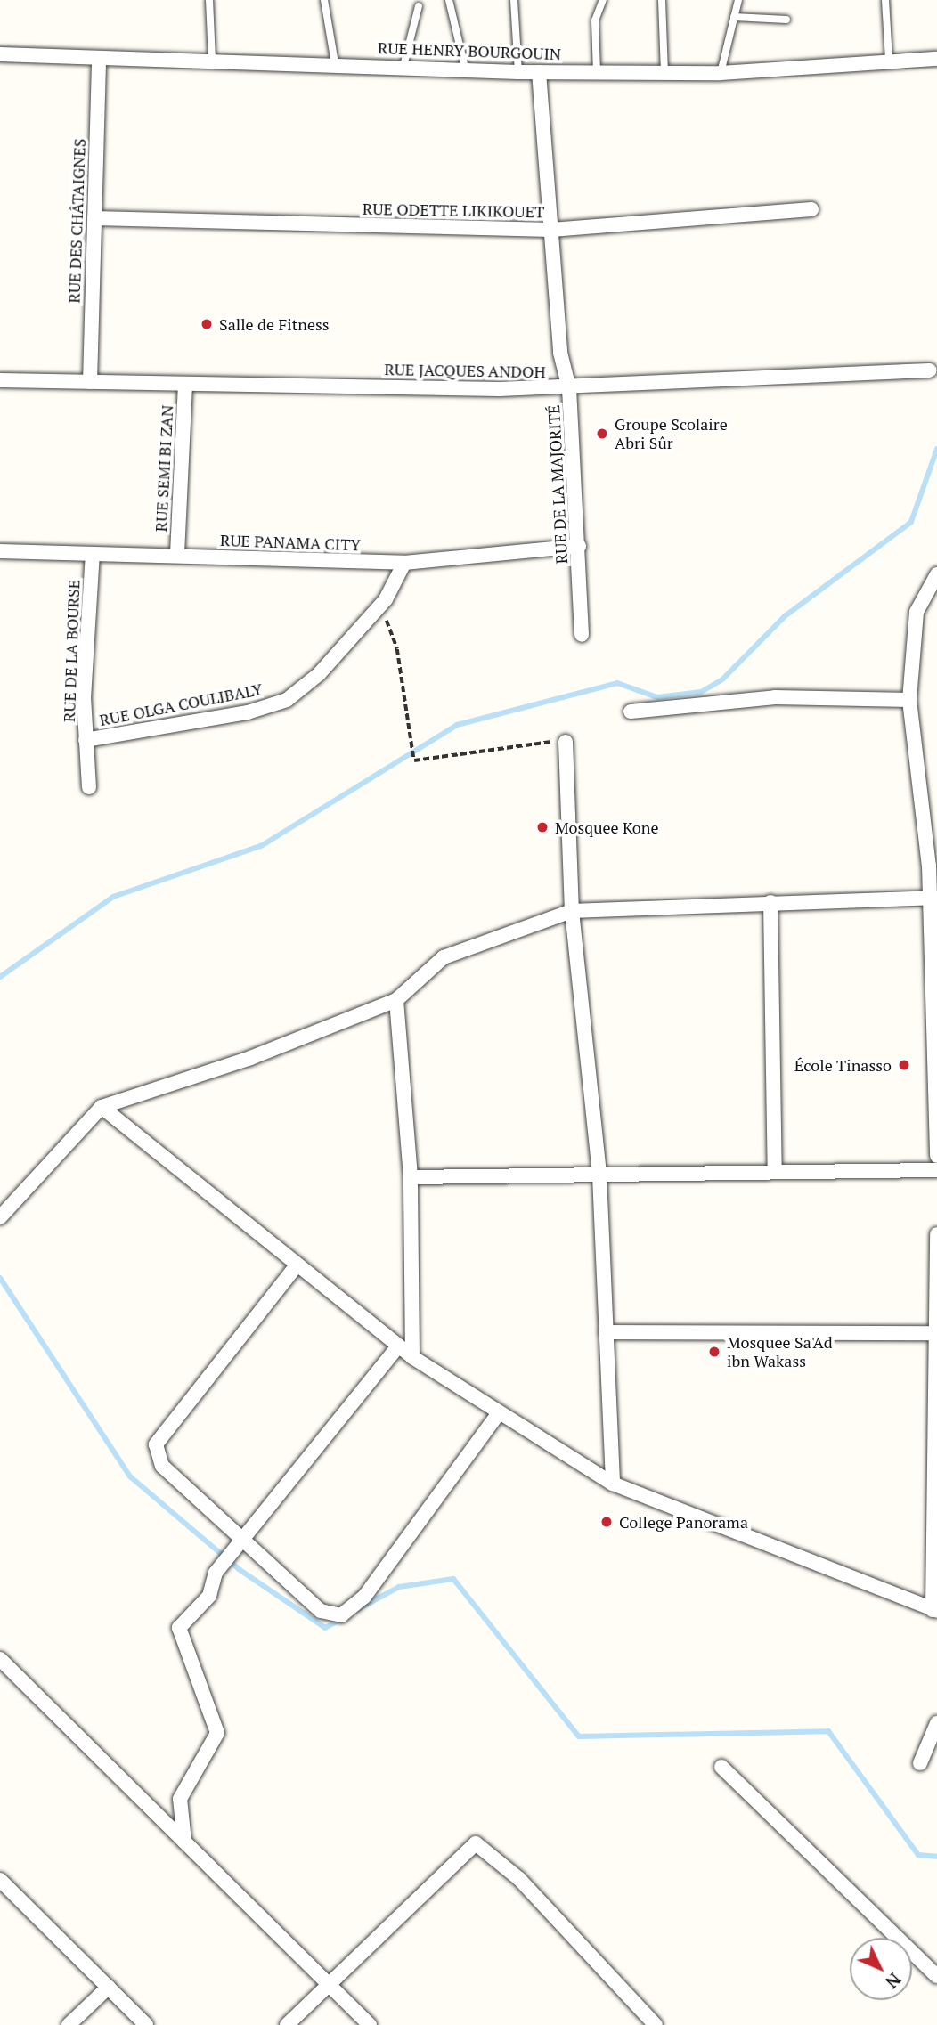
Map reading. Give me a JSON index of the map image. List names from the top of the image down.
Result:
{
  "streets": {
    "street": [
      "RUE HENRY BOURGOUIN",
      "RUE ODETTE LIKIKOUET",
      "RUE DES CHÂTAIGNES",
      "RUE JACQUES ANDOH",
      "RUE SEMI BI ZAN",
      "RUE DE LA MAJORITÉ",
      "RUE PANAMA CITY",
      "RUE DE LA BOURSE",
      "RUE OLGA COULIBALY"
    ]
  },
  "crossings": [
    ["RUE HENRY BOURGOUIN", "RUE DES CHÂTAIGNES"],
    ["RUE HENRY BOURGOUIN", "RUE DE LA MAJORITÉ"],
    ["RUE ODETTE LIKIKOUET", "RUE DES CHÂTAIGNES"],
    ["RUE ODETTE LIKIKOUET", "RUE DE LA MAJORITÉ"],
    ["RUE DES CHÂTAIGNES", "RUE JACQUES ANDOH"],
    ["RUE JACQUES ANDOH", "RUE SEMI BI ZAN"],
    ["RUE JACQUES ANDOH", "RUE DE LA MAJORITÉ"],
    ["RUE SEMI BI ZAN", "RUE PANAMA CITY"],
    ["RUE DE LA MAJORITÉ", "RUE PANAMA CITY"],
    ["RUE PANAMA CITY", "RUE DE LA BOURSE"],
    ["RUE PANAMA CITY", "RUE OLGA COULIBALY"],
    ["RUE DE LA BOURSE", "RUE OLGA COULIBALY"]
  ],
  "places": [
    "Salle de Fitness",
    "Groupe Scolaire Abri Sûr",
    "Mosquee Kone",
    "École Tinasso",
    "Mosquee Sa'Ad ibn Wakass",
    "College Panorama"
  ],
  "north": "bottom right"
}
